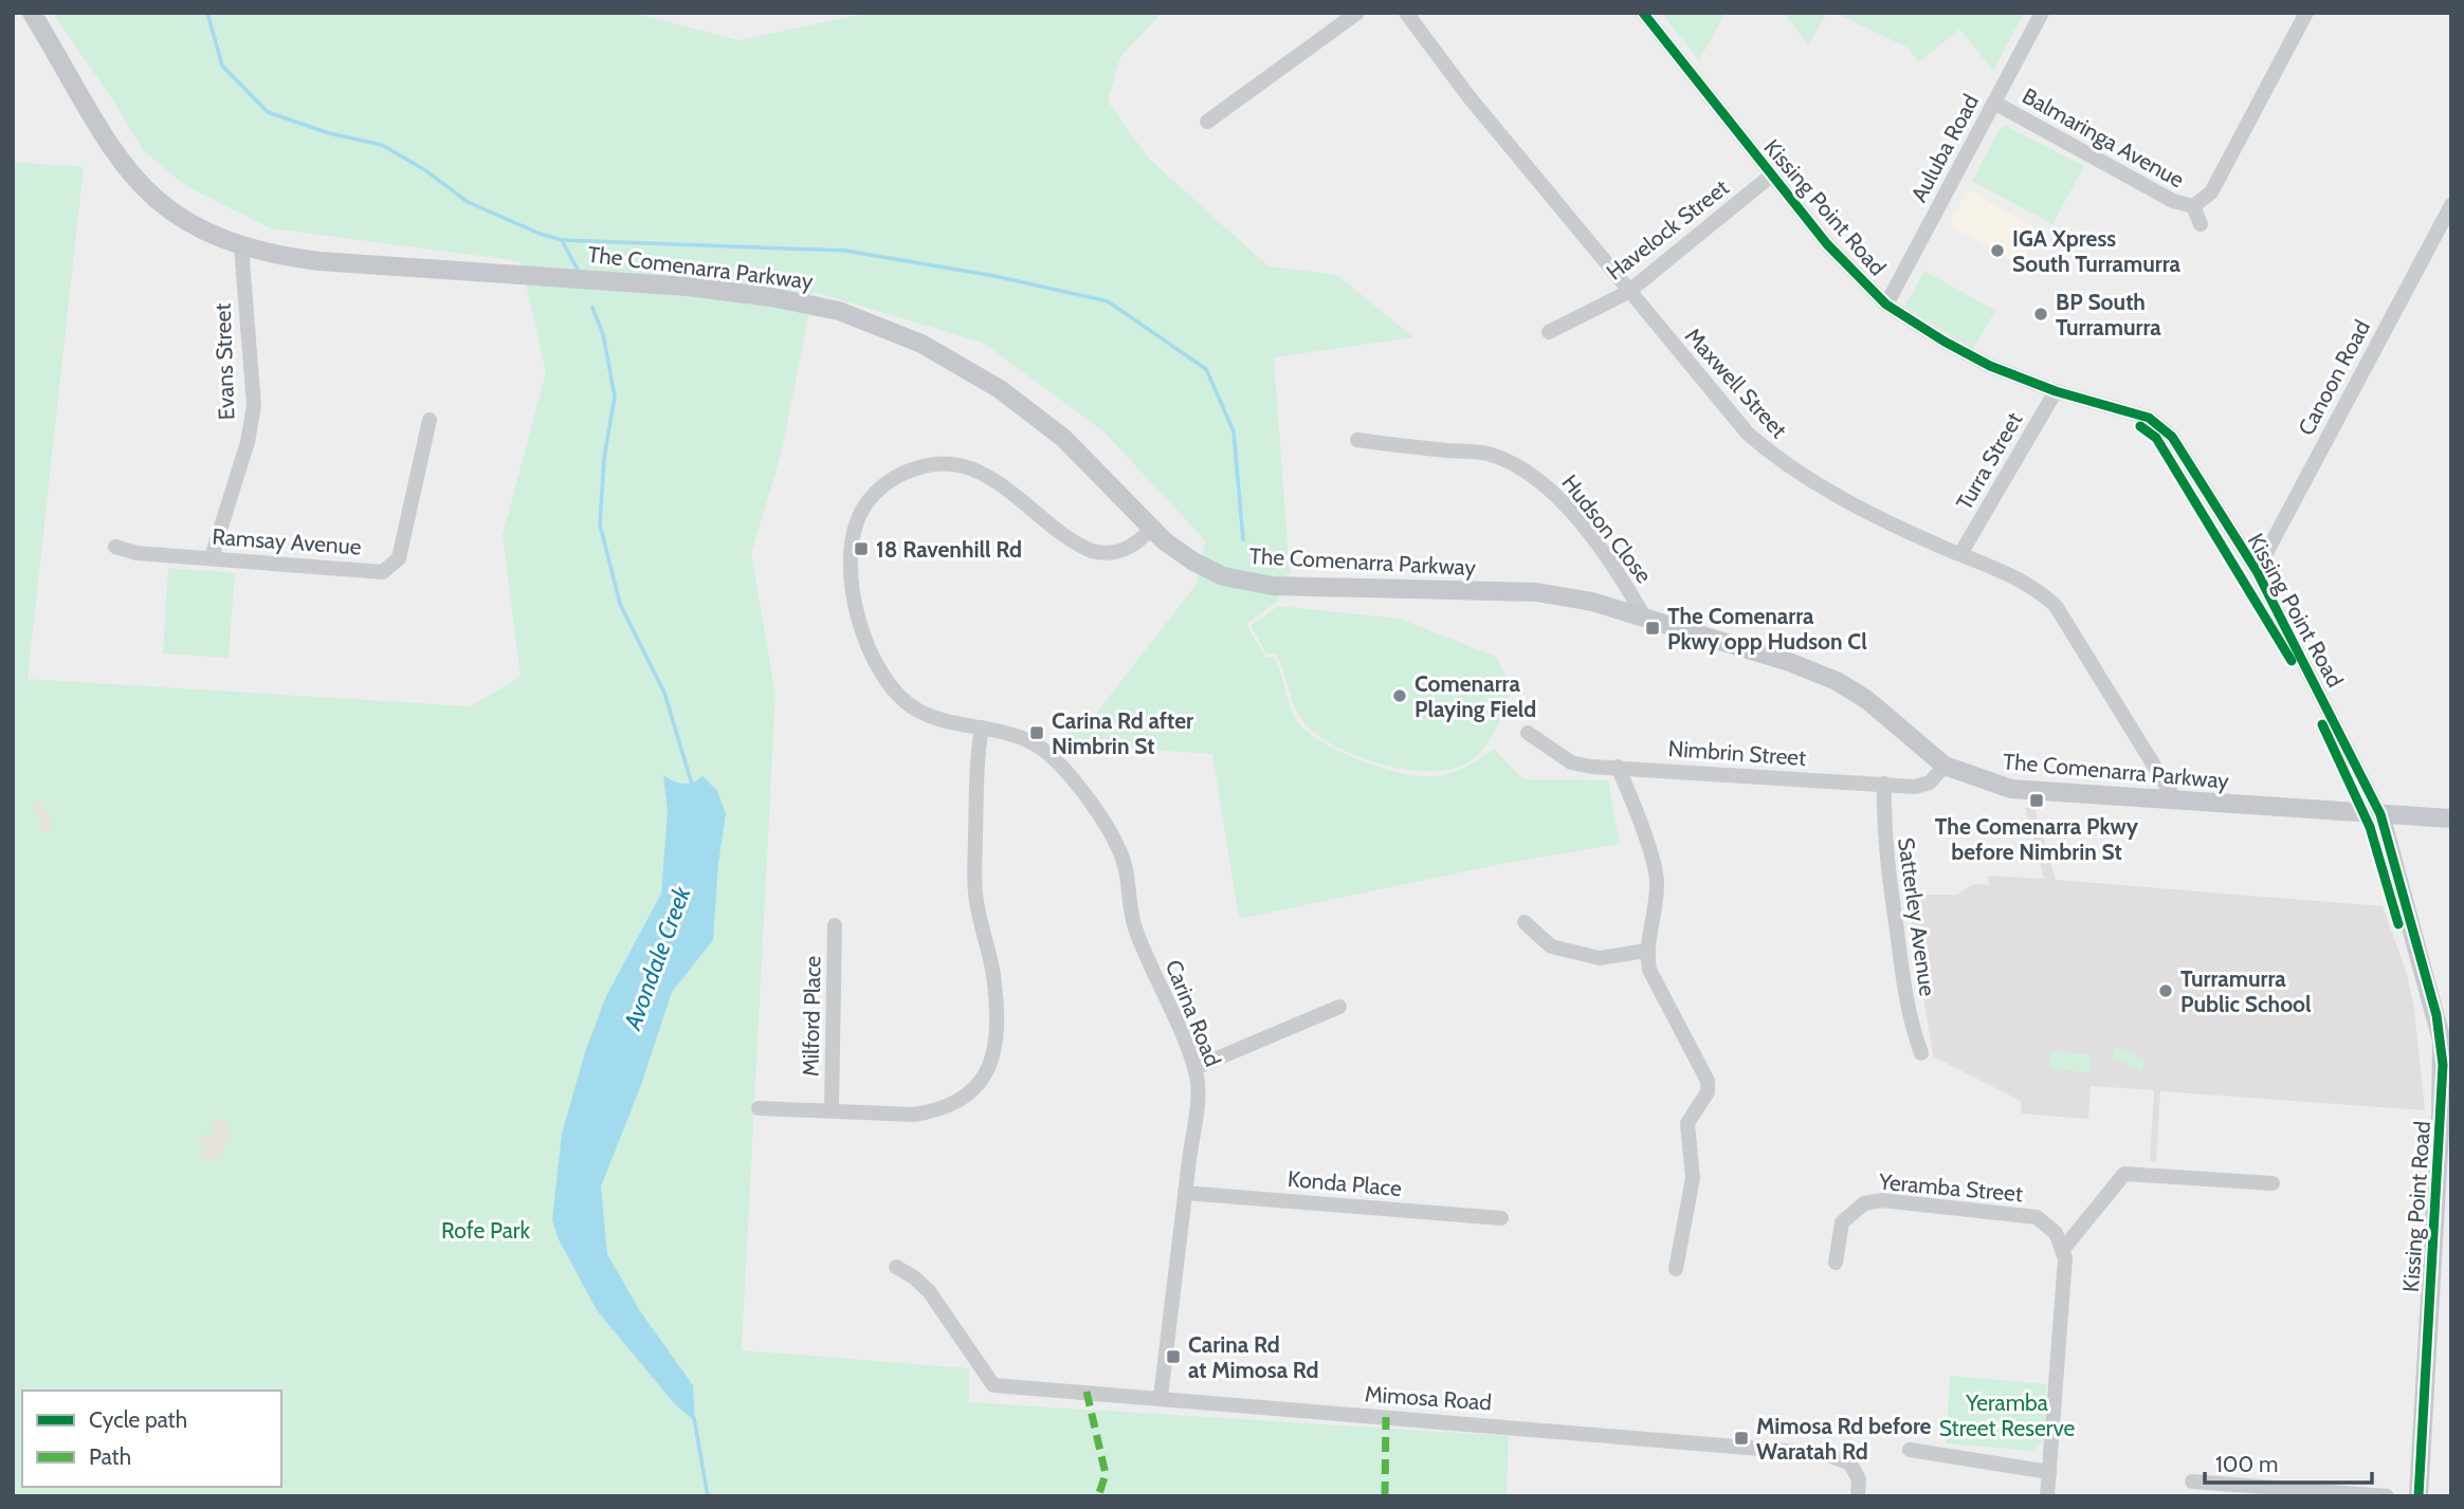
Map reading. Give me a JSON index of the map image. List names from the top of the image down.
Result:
{
  "streets": {
    "main road": ["Kissing Point Road", "The Comenarra Parkway"],
    "street": [
      "Balmaringa Avenue",
      "Auluba Road",
      "Havelock Street",
      "Evans Street",
      "Canoon Road",
      "Maxwell Street",
      "Turra Street",
      "Hudson Close",
      "Ramsay Avenue",
      "Nimbrin Street",
      "Satterley Avenue",
      "Carina Road",
      "Milford Place",
      "Konda Place",
      "Yeramba Street",
      "Mimosa Road"
    ]
  },
  "crossings": [
    ["Balmaringa Avenue", "Auluba Road"],
    ["Auluba Road", "Kissing Point Road"],
    ["Kissing Point Road", "Havelock Street"],
    ["Kissing Point Road", "The Comenarra Parkway"],
    ["Kissing Point Road", "Canoon Road"],
    ["Kissing Point Road", "Turra Street"],
    ["Havelock Street", "Maxwell Street"],
    ["The Comenarra Parkway", "Evans Street"],
    ["The Comenarra Parkway", "Maxwell Street"],
    ["The Comenarra Parkway", "Hudson Close"],
    ["The Comenarra Parkway", "Nimbrin Street"],
    ["The Comenarra Parkway", "Carina Road"],
    ["Evans Street", "Ramsay Avenue"],
    ["Maxwell Street", "Turra Street"],
    ["Nimbrin Street", "Satterley Avenue"],
    ["Carina Road", "Konda Place"],
    ["Carina Road", "Mimosa Road"]
  ],
  "water": ["Avondale Creek"],
  "parks": ["Rofe Park", "Yeramba Street Reserve"],
  "places": {
    "other": [
      "IGA Xpress South Turramurra",
      "BP South Turramurra",
      "Comenarra Playing Field",
      "Turramurra Public School"
    ],
    "transit": [
      "18 Ravenhill Rd",
      "The Comenarra Pkwy opp Hudson Cl",
      "Carina Rd after Nimbrin St",
      "The Comenarra Pkwy before Nimbrin St",
      "Carina Rd at Mimosa Rd",
      "Mimosa Rd before Waratah Rd"
    ]
  },
  "legend": ["Cycle path", "Path"],
  "scale_bar": "100 m"
}
